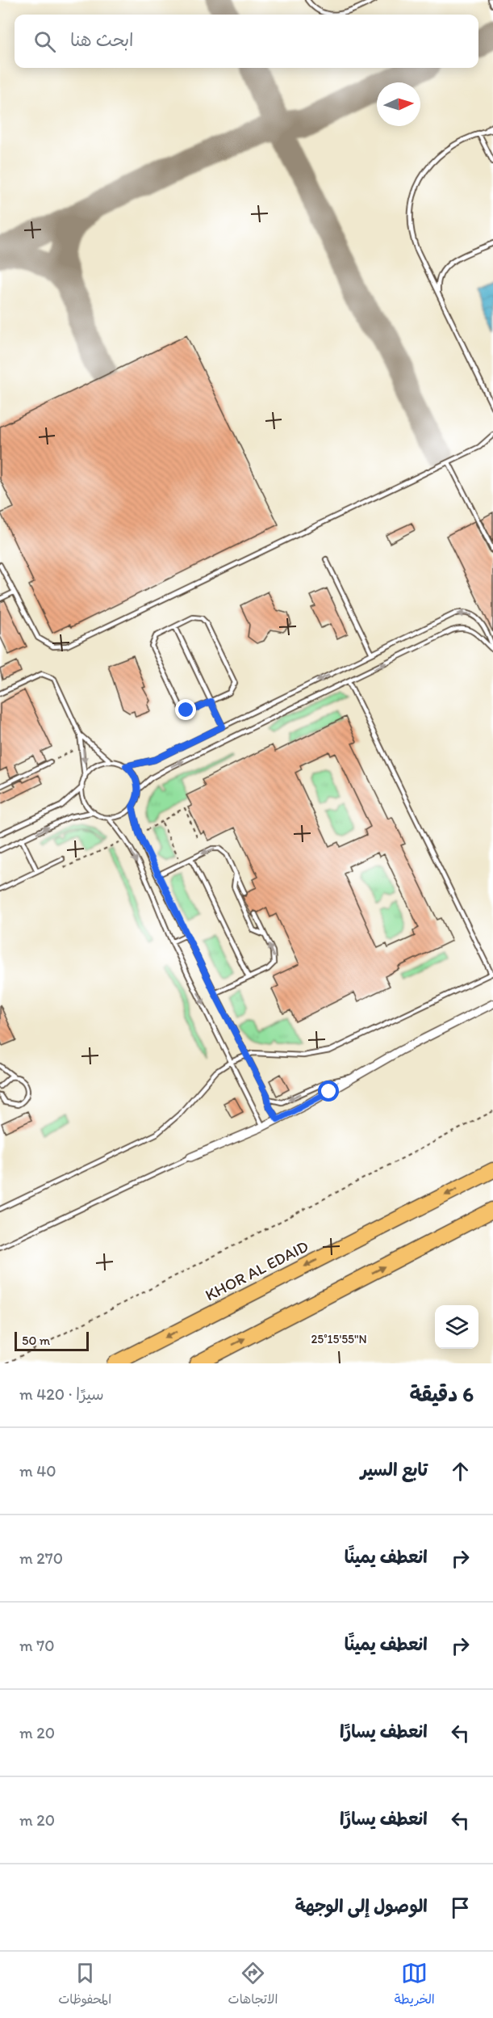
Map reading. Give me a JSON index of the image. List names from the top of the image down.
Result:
{
  "streets": {
    "highway": ["KHOR AL EDAID"]
  },
  "scale_bar": "50 m",
  "north": "right",
  "page": {
    "search": "ابحث هنا",
    "scale": "50 m",
    "heading": ["6 دقيقة", "سيرًا · 420 m"],
    "list": [
      ["تابع السير", "40 m"],
      ["انعطف يمينًا", "270 m"],
      ["انعطف يمينًا", "70 m"],
      ["انعطف يسارًا", "20 m"],
      ["انعطف يسارًا", "20 m"],
      "الوصول إلى الوجهة"
    ],
    "nav": ["الخريطة", "الاتجاهات", "المحفوظات"]
  },
  "coordinates": ["25°15'55\"N"]
}
